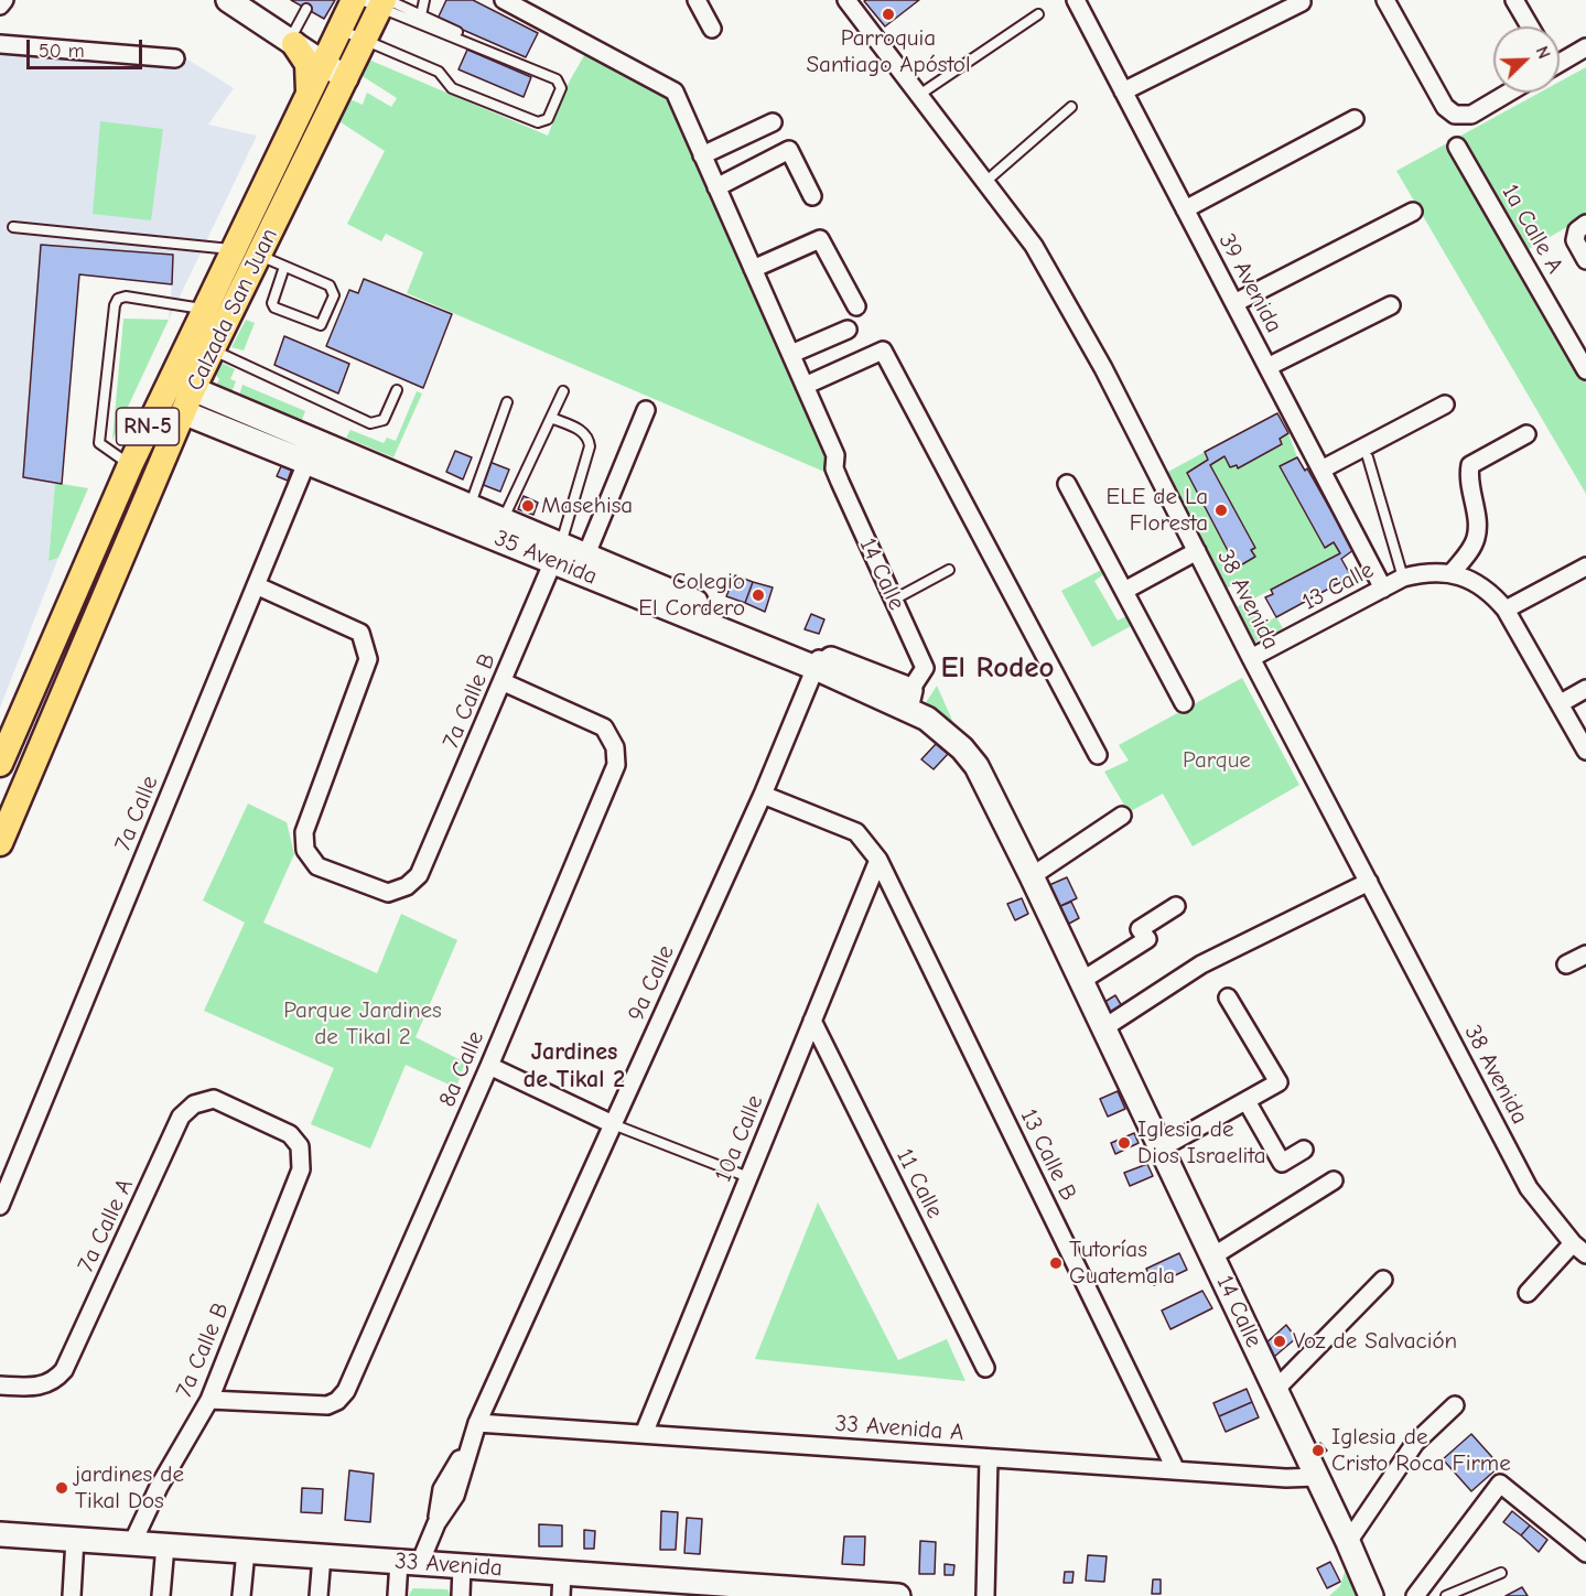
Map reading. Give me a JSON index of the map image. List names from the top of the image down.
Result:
{
  "streets": {
    "main road": ["Calzada San Juan", "RN-5"],
    "street": [
      "1a Calle A",
      "39 Avenida",
      "35 Avenida",
      "14 Calle",
      "13 Calle",
      "38 Avenida",
      "7a Calle B",
      "7a Calle",
      "9a Calle",
      "8a Calle",
      "10a Calle",
      "13 Calle B",
      "11 Calle",
      "7a Calle A",
      "33 Avenida A",
      "33 Avenida"
    ]
  },
  "crossings": [
    ["39 Avenida", "13 Calle"],
    ["Calzada San Juan", "35 Avenida"],
    ["35 Avenida", "14 Calle"],
    ["35 Avenida", "7a Calle B"],
    ["35 Avenida", "7a Calle"],
    ["35 Avenida", "9a Calle"],
    ["14 Calle", "33 Avenida A"],
    ["13 Calle", "38 Avenida"],
    ["7a Calle B", "7a Calle"],
    ["7a Calle B", "8a Calle"],
    ["7a Calle B", "7a Calle A"],
    ["7a Calle B", "33 Avenida"],
    ["9a Calle", "13 Calle B"],
    ["9a Calle", "33 Avenida A"],
    ["9a Calle", "33 Avenida"],
    ["10a Calle", "13 Calle B"],
    ["10a Calle", "11 Calle"],
    ["10a Calle", "33 Avenida A"],
    ["13 Calle B", "33 Avenida A"]
  ],
  "districts": ["El Rodeo", "Jardines de Tikal 2"],
  "parks": ["Parque", "Parque Jardines de Tikal 2"],
  "places": [
    "Parroquia Santiago Apóstol",
    "Masehisa",
    "ELE de La Floresta",
    "Colegio El Cordero",
    "Iglesia de Dios Israelita",
    "Tutorías Guatemala",
    "Voz de Salvación",
    "Iglesia de Cristo Roca Firme",
    "jardines de Tikal Dos"
  ],
  "scale_bar": "50 m",
  "north": "top right"
}
